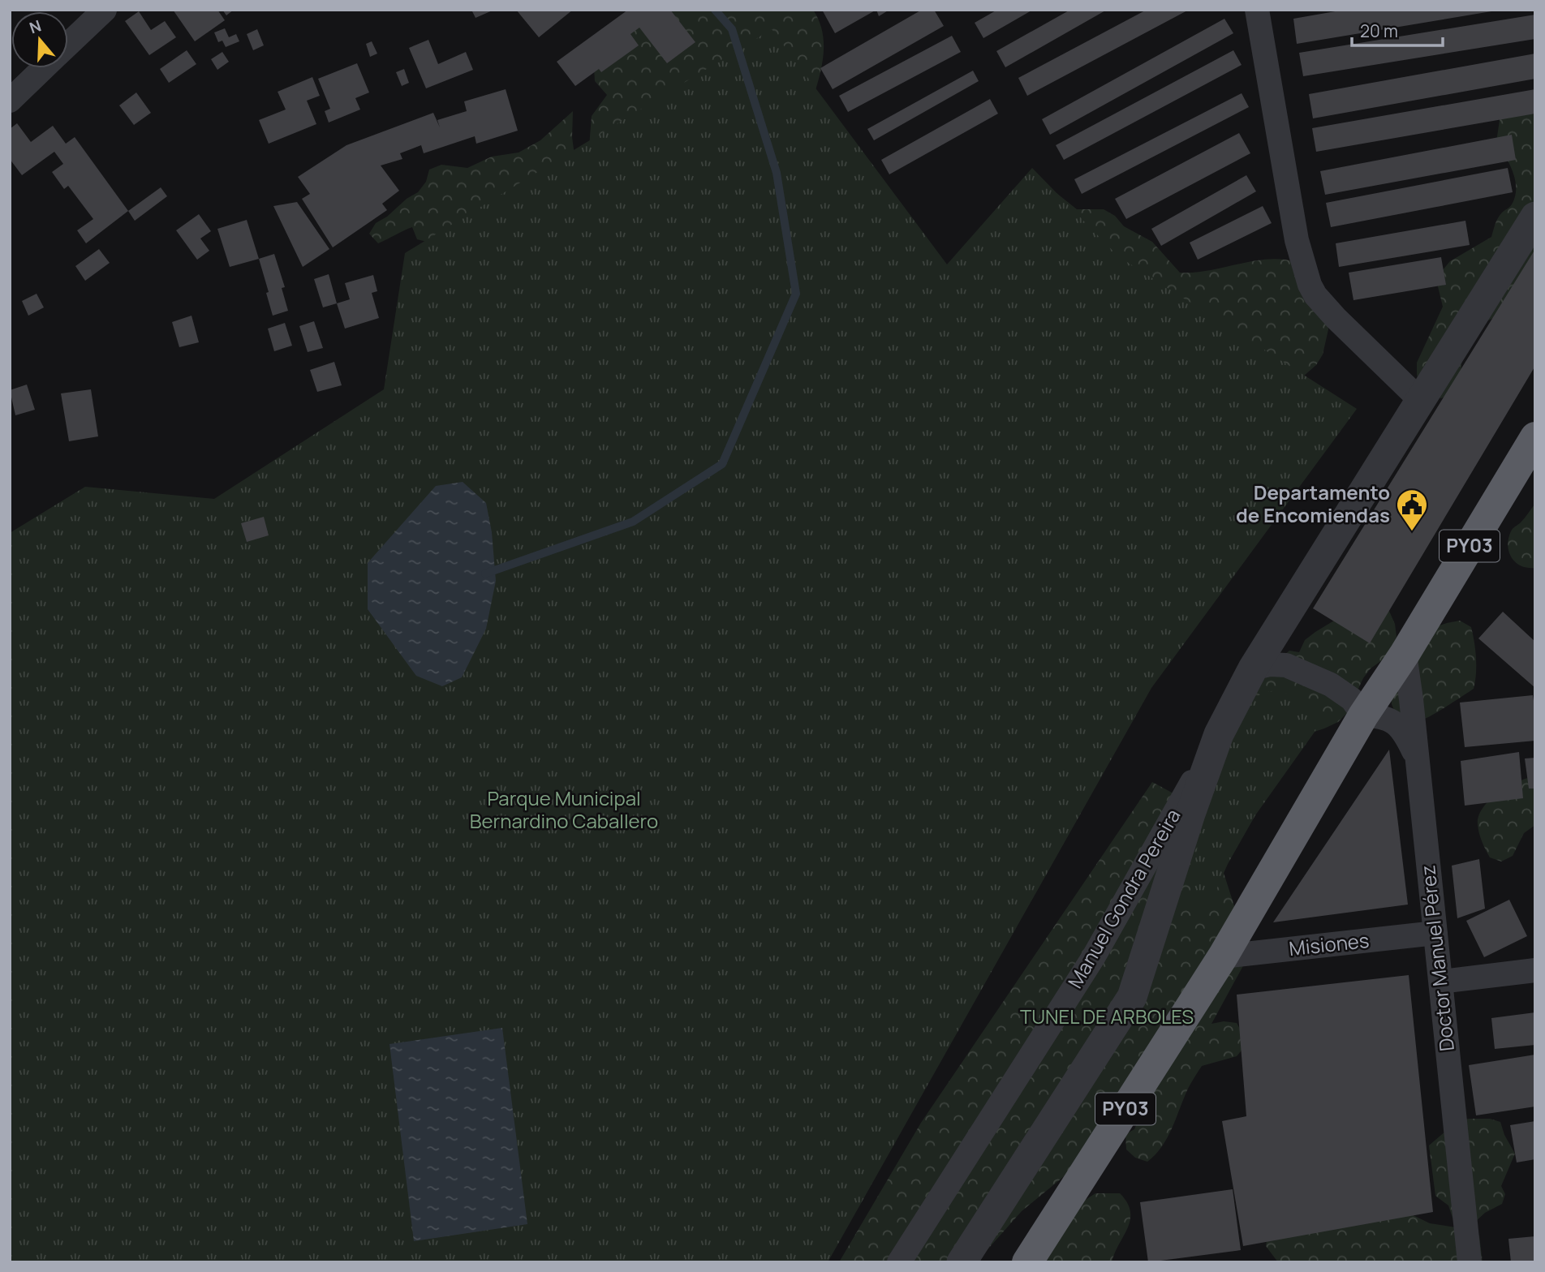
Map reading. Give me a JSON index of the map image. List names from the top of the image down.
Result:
{
  "streets": {
    "highway": ["PY03"],
    "street": ["Manuel Gondra Pereira", "Misiones", "Doctor Manuel Pérez"]
  },
  "crossings": [
    ["PY03", "Misiones"],
    ["PY03", "Doctor Manuel Pérez"],
    ["Misiones", "Doctor Manuel Pérez"]
  ],
  "parks": ["Parque Municipal Bernardino Caballero", "TUNEL DE ARBOLES"],
  "places": {
    "public building": ["Departamento de Encomiendas"]
  },
  "scale_bar": "20 m",
  "north": "top"
}
